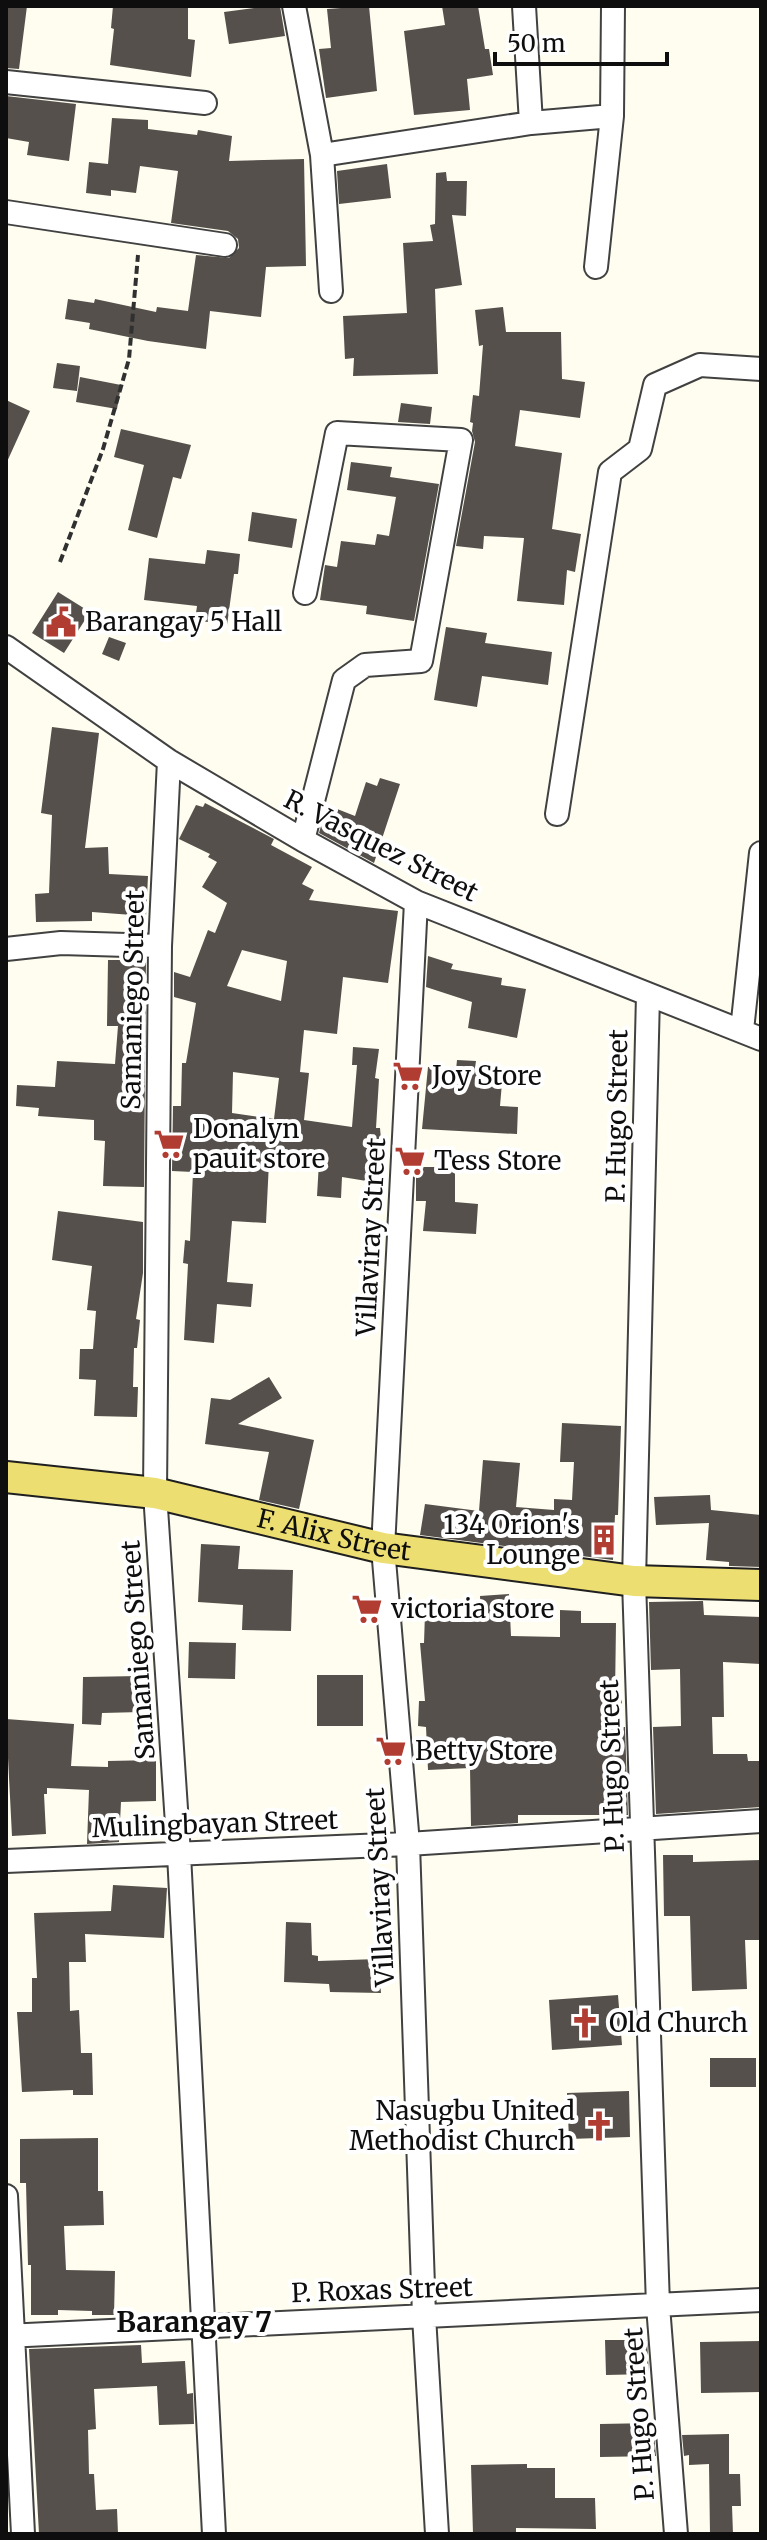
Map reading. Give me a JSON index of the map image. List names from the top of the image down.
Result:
{
  "streets": {
    "main road": ["F. Alix Street"],
    "street": [
      "R. Vasquez Street",
      "Samaniego Street",
      "P. Hugo Street",
      "Villaviray Street",
      "Mulingbayan Street",
      "P. Roxas Street"
    ]
  },
  "crossings": [
    ["R. Vasquez Street", "Samaniego Street"],
    ["R. Vasquez Street", "P. Hugo Street"],
    ["R. Vasquez Street", "Villaviray Street"],
    ["Samaniego Street", "F. Alix Street"],
    ["Samaniego Street", "Mulingbayan Street"],
    ["Samaniego Street", "P. Roxas Street"],
    ["P. Hugo Street", "F. Alix Street"],
    ["P. Hugo Street", "Mulingbayan Street"],
    ["P. Hugo Street", "P. Roxas Street"],
    ["Villaviray Street", "F. Alix Street"],
    ["Villaviray Street", "Mulingbayan Street"],
    ["Villaviray Street", "P. Roxas Street"]
  ],
  "districts": ["Barangay 7"],
  "places": {
    "public building": ["Barangay 5 Hall"],
    "supermarket": [
      "Joy Store",
      "Donalyn pauit store",
      "Tess Store",
      "victoria store",
      "Betty Store"
    ],
    "building": ["134 Orion's Lounge"],
    "church": ["Old Church", "Nasugbu United Methodist Church"]
  },
  "scale_bar": "50 m"
}
